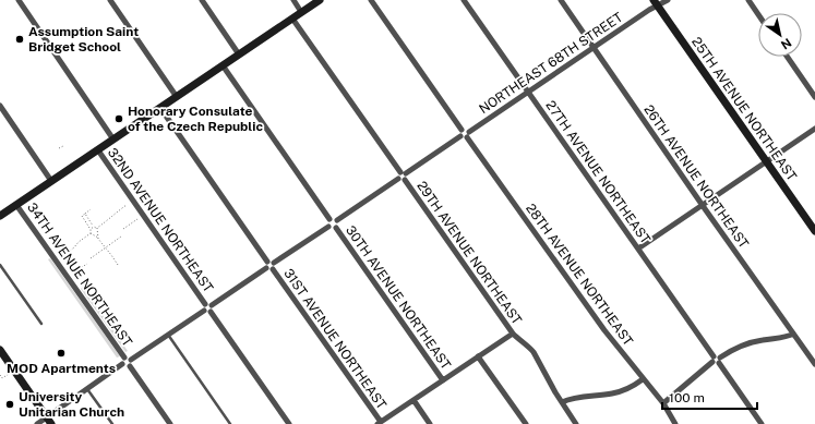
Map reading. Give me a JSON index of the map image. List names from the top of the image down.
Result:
{
  "streets": {
    "main road": ["25TH AVENUE NORTHEAST"],
    "street": [
      "NORTHEAST 68TH STREET",
      "27TH AVENUE NORTHEAST",
      "26TH AVENUE NORTHEAST",
      "32ND AVENUE NORTHEAST",
      "29TH AVENUE NORTHEAST",
      "34TH AVENUE NORTHEAST",
      "28TH AVENUE NORTHEAST",
      "30TH AVENUE NORTHEAST",
      "31ST AVENUE NORTHEAST"
    ]
  },
  "crossings": [
    ["NORTHEAST 68TH STREET", "25TH AVENUE NORTHEAST"],
    ["NORTHEAST 68TH STREET", "27TH AVENUE NORTHEAST"],
    ["NORTHEAST 68TH STREET", "26TH AVENUE NORTHEAST"],
    ["NORTHEAST 68TH STREET", "29TH AVENUE NORTHEAST"],
    ["NORTHEAST 68TH STREET", "28TH AVENUE NORTHEAST"],
    ["NORTHEAST 68TH STREET", "30TH AVENUE NORTHEAST"]
  ],
  "places": [
    "Assumption Saint Bridget School",
    "Honorary Consulate of the Czech Republic",
    "MOD Apartments",
    "University Unitarian Church"
  ],
  "scale_bar": "100 m",
  "north": "bottom right"
}
